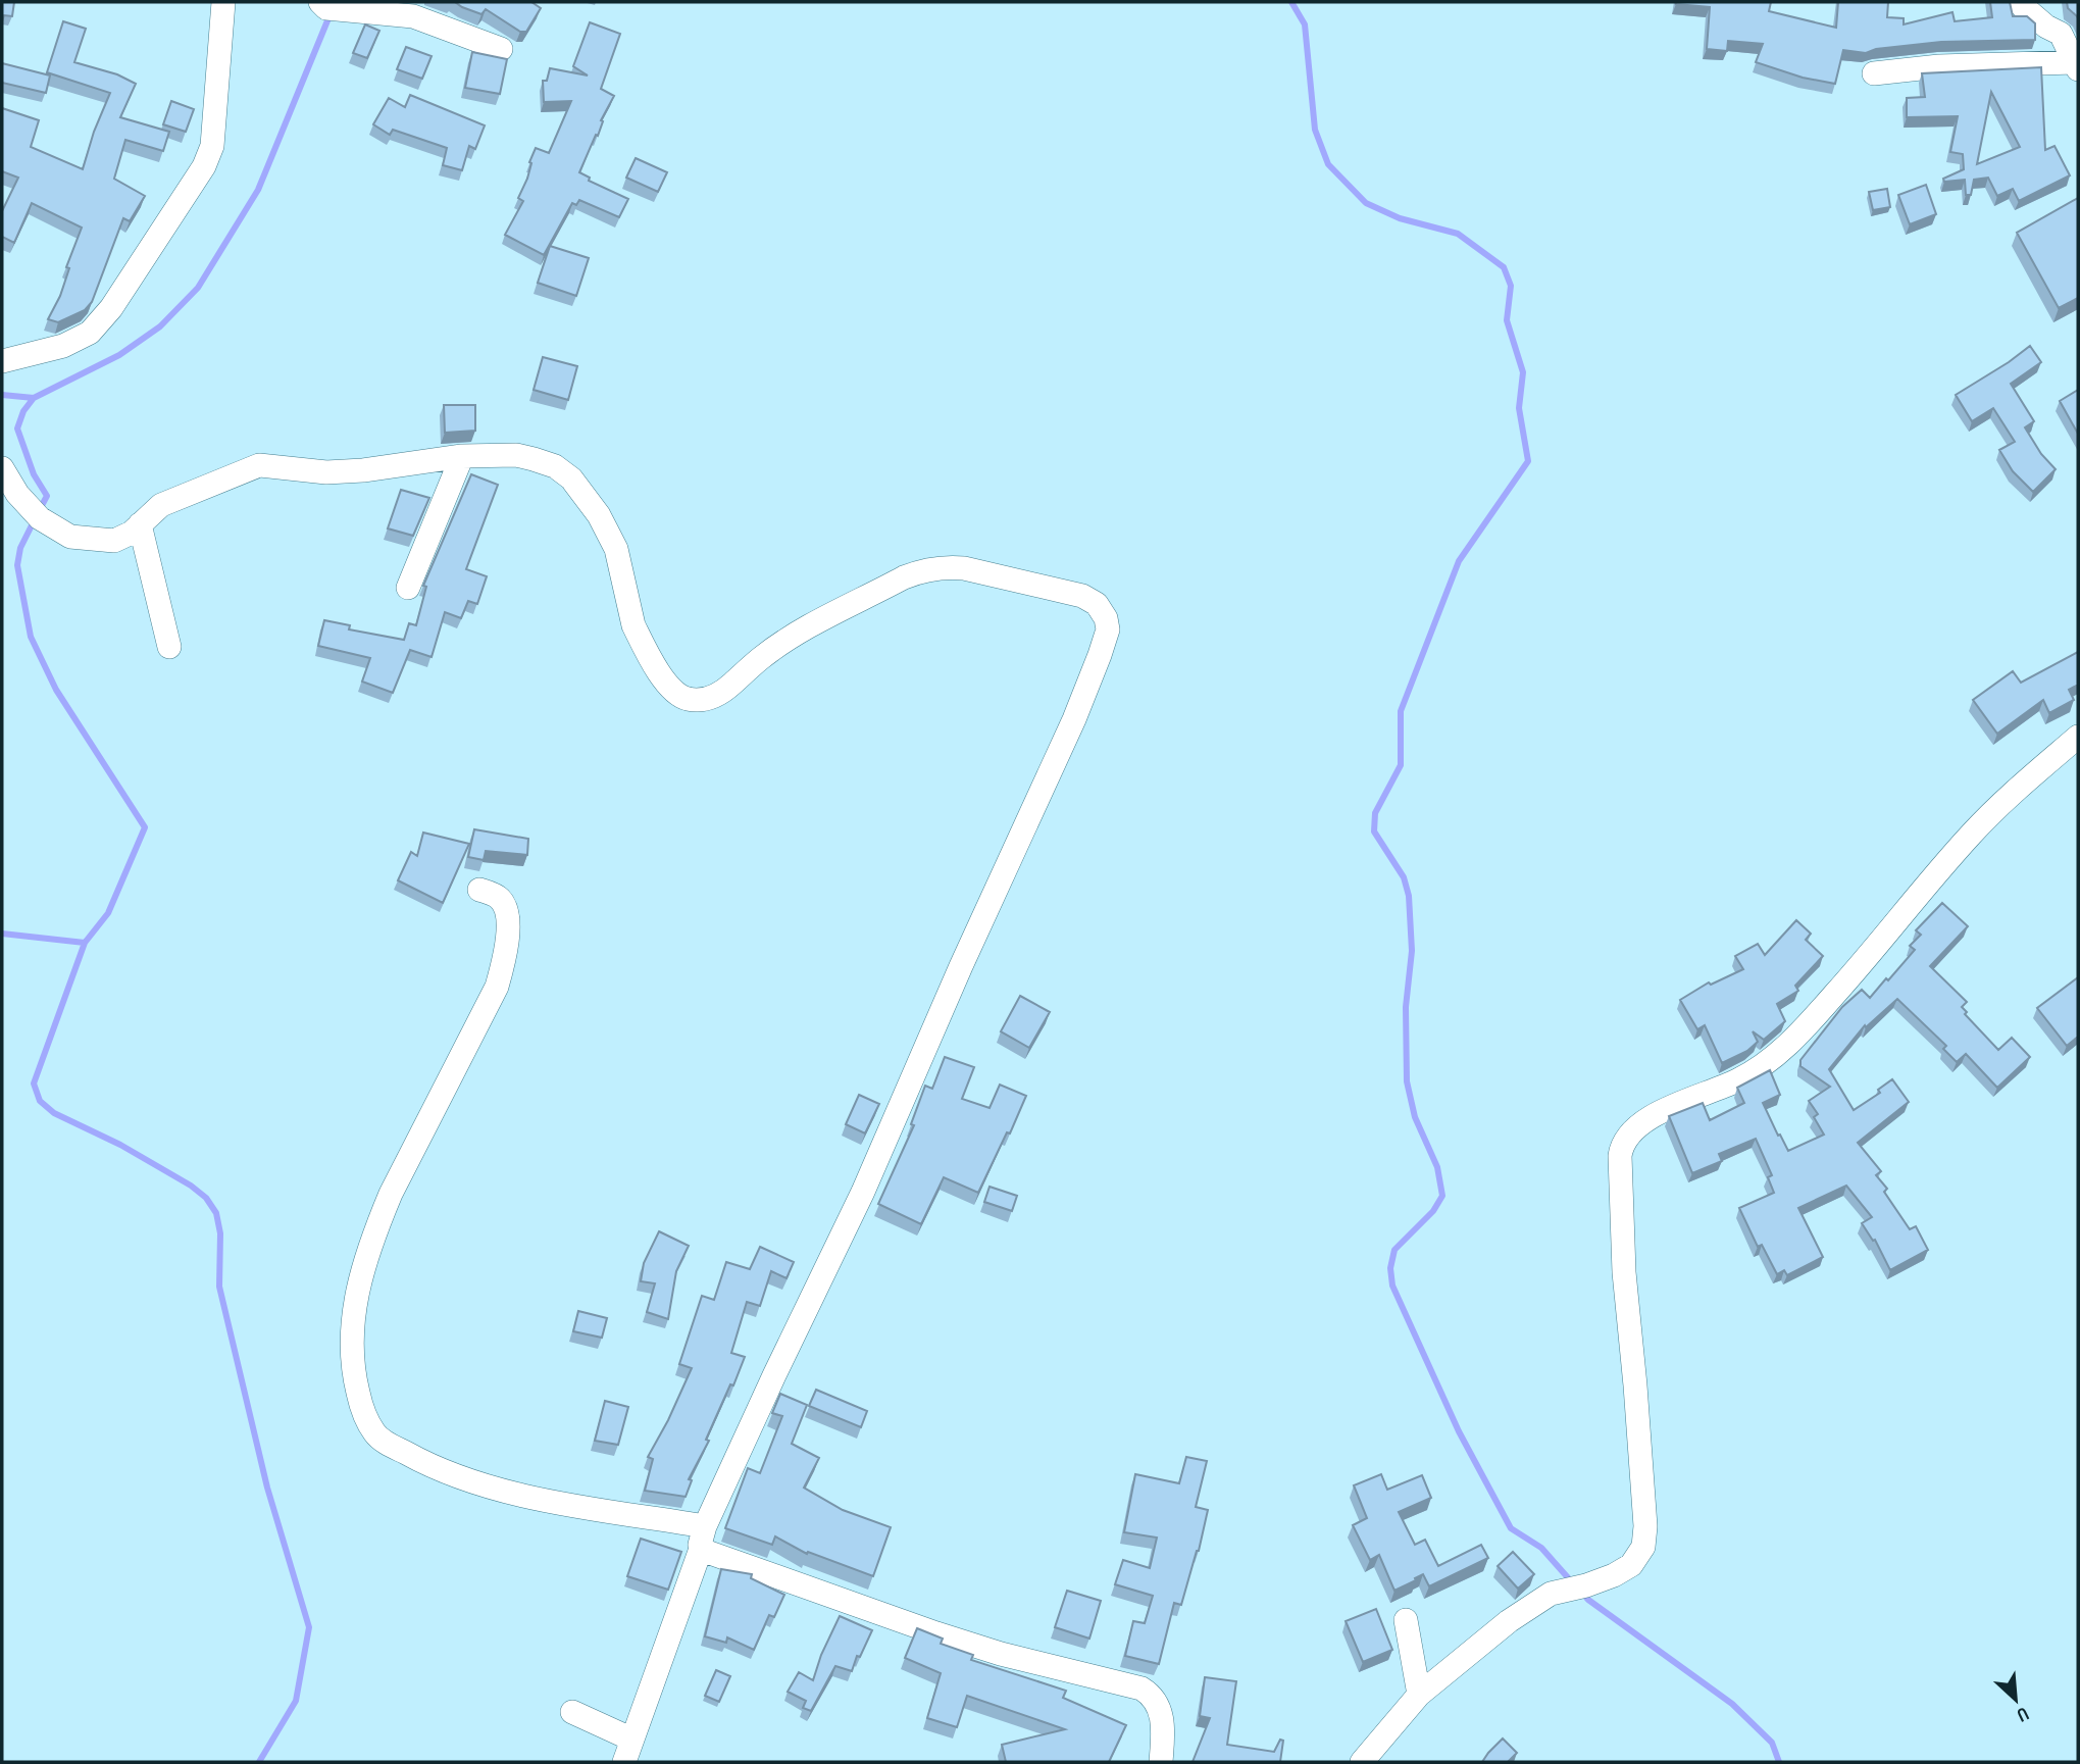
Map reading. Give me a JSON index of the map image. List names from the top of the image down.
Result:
{
  "north": "bottom right"
}
